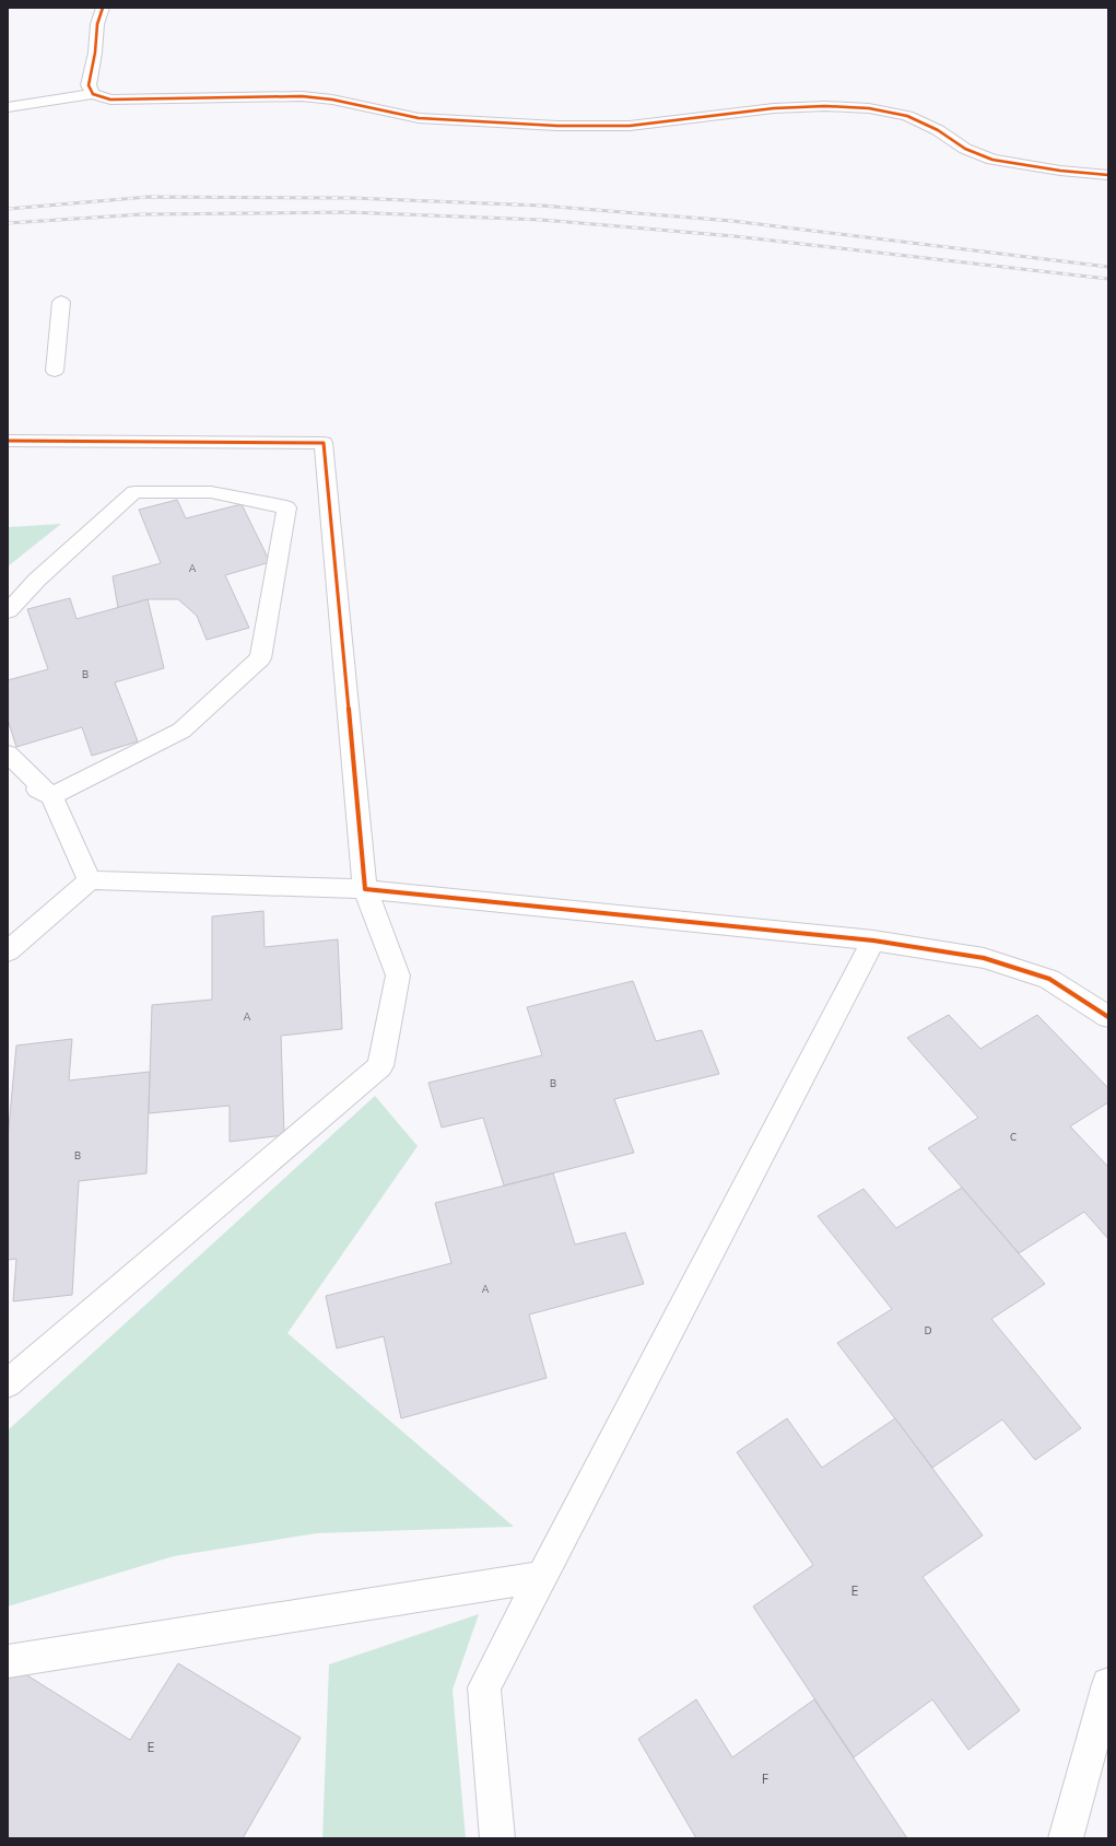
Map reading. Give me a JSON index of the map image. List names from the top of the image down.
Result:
{
  "house_numbers": [
    "A",
    "B",
    "A",
    "B",
    "C",
    "B",
    "A",
    "D",
    "E",
    "E",
    "F"
  ]
}
